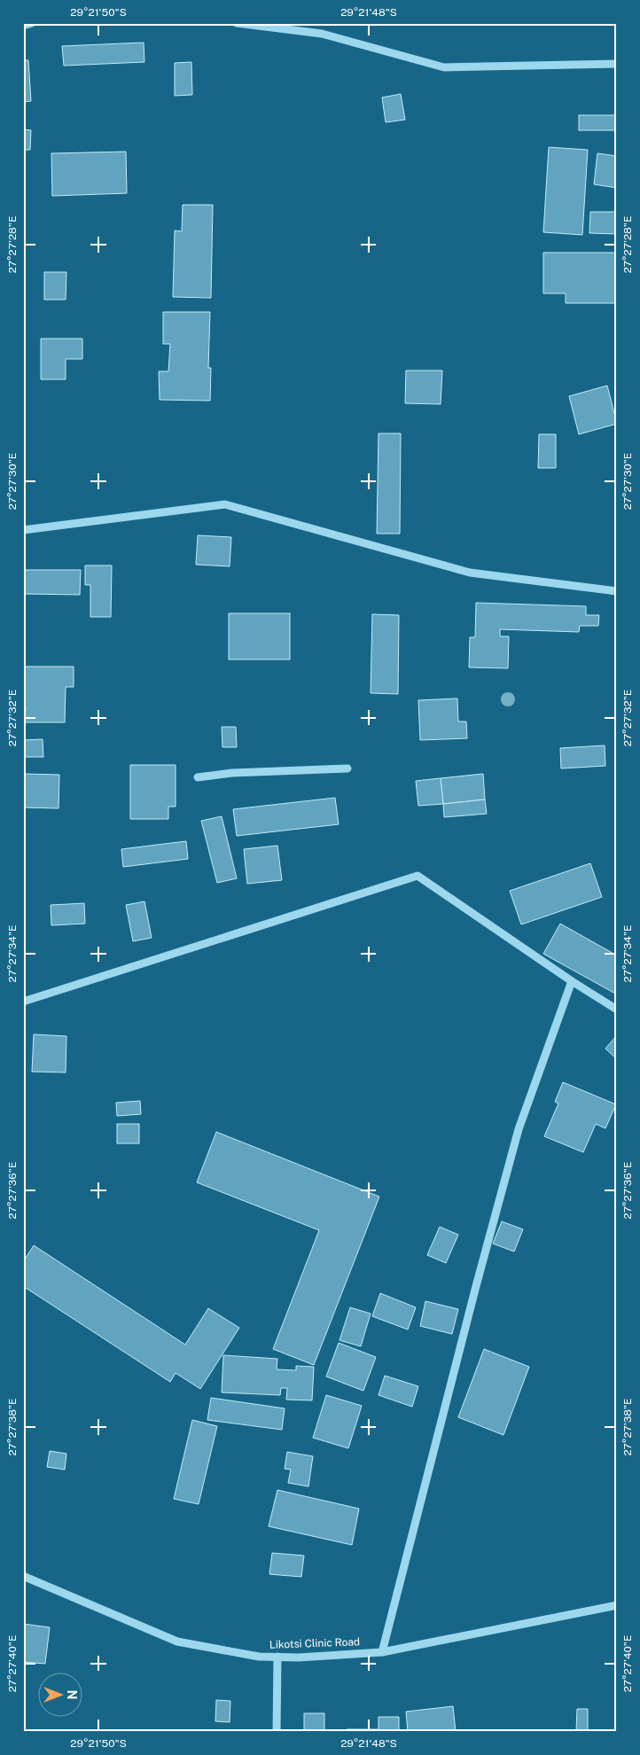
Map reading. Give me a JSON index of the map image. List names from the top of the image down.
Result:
{
  "streets": {
    "street": ["Likotsi Clinic Road"]
  },
  "north": "right",
  "coordinates": [
    "29°21'50\"S",
    "29°21'48\"S",
    "27°27'28\"E",
    "27°27'30\"E",
    "27°27'32\"E",
    "27°27'34\"E",
    "27°27'36\"E",
    "27°27'38\"E",
    "27°27'40\"E"
  ]
}
